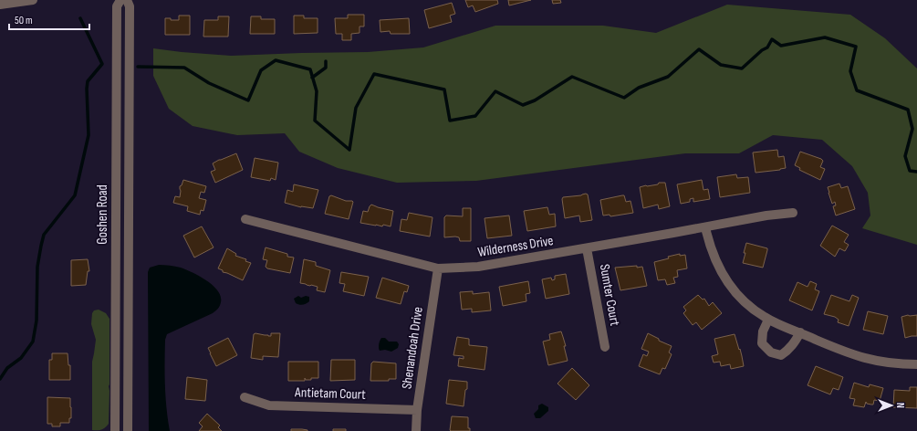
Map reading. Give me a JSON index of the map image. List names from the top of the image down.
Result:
{
  "streets": {
    "street": [
      "Goshen Road",
      "Wilderness Drive",
      "Sumter Court",
      "Shenandoah Drive",
      "Antietam Court"
    ]
  },
  "crossings": [
    ["Wilderness Drive", "Sumter Court"],
    ["Wilderness Drive", "Shenandoah Drive"],
    ["Shenandoah Drive", "Antietam Court"]
  ],
  "scale_bar": "50 m",
  "north": "right"
}
